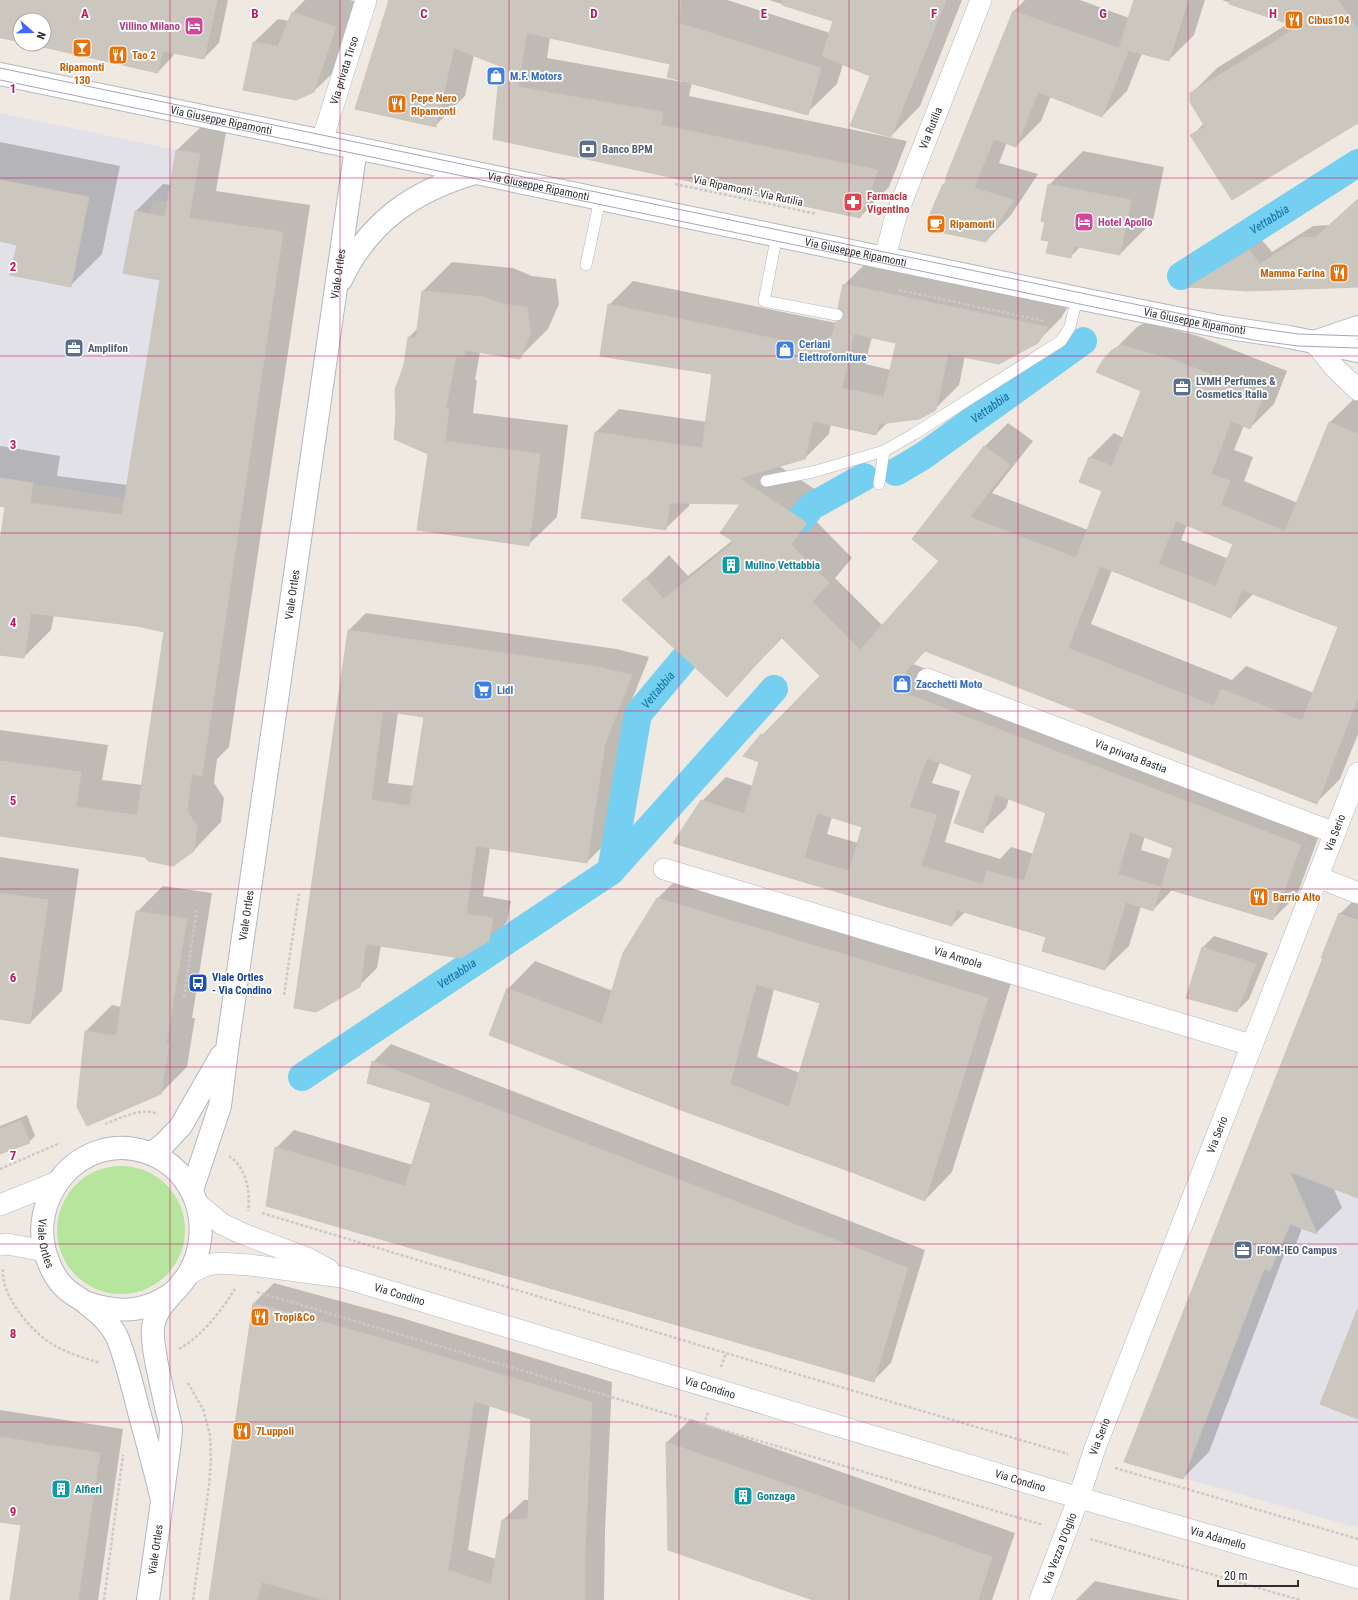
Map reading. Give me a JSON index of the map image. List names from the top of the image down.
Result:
{
  "streets": {
    "street": [
      "Via privata Tirso",
      "Via Giuseppe Ripamonti",
      "Via Rutilia",
      "Viale Ortles",
      "Via privata Bastia",
      "Via Serio",
      "Via Ampola",
      "Via Condino",
      "Via Adamello",
      "Via Vezza D'Oglio"
    ],
    "path": ["Via Ripamonti - Via Rutilia"]
  },
  "crossings": [
    ["Via privata Tirso", "Via Giuseppe Ripamonti"],
    ["Via Giuseppe Ripamonti", "Via Rutilia"],
    ["Via Giuseppe Ripamonti", "Viale Ortles"],
    ["Viale Ortles", "Via Condino"],
    ["Via privata Bastia", "Via Serio"],
    ["Via Serio", "Via Ampola"],
    ["Via Serio", "Via Condino"],
    ["Via Serio", "Via Adamello"],
    ["Via Serio", "Via Vezza D'Oglio"],
    ["Via Condino", "Via Adamello"],
    ["Via Condino", "Via Vezza D'Oglio"],
    ["Via Adamello", "Via Vezza D'Oglio"]
  ],
  "water": ["Vettabbia"],
  "places": {
    "restaurant": [
      "Cibus104",
      "Tao 2",
      "Pepe Nero Ripamonti",
      "Mamma Farina",
      "Barrio Alto",
      "Tropi&Co",
      "7Luppoli"
    ],
    "hotel": ["Villino Milano", "Hotel Apollo"],
    "bar": ["Ripamonti 130"],
    "shop": ["M.F. Motors", "Ceriani Elettroforniture", "Zacchetti Moto"],
    "bank": ["Banco BPM"],
    "pharmacy": ["Farmacia Vigentino"],
    "cafe": ["Ripamonti"],
    "office": ["Amplifon", "LVMH Perfumes & Cosmetics Italia", "IFOM-IEO Campus"],
    "building": ["Mulino Vettabbia", "Alfieri", "Gonzaga"],
    "supermarket": ["Lidl"],
    "bus stop": ["Viale Ortles - Via Condino"]
  },
  "scale_bar": "20 m",
  "north": "right",
  "grid": {
    "columns": [
      "A",
      "B",
      "C",
      "D",
      "E",
      "F",
      "G",
      "H"
    ],
    "rows": [
      "1",
      "2",
      "3",
      "4",
      "5",
      "6",
      "7",
      "8",
      "9"
    ]
  }
}
